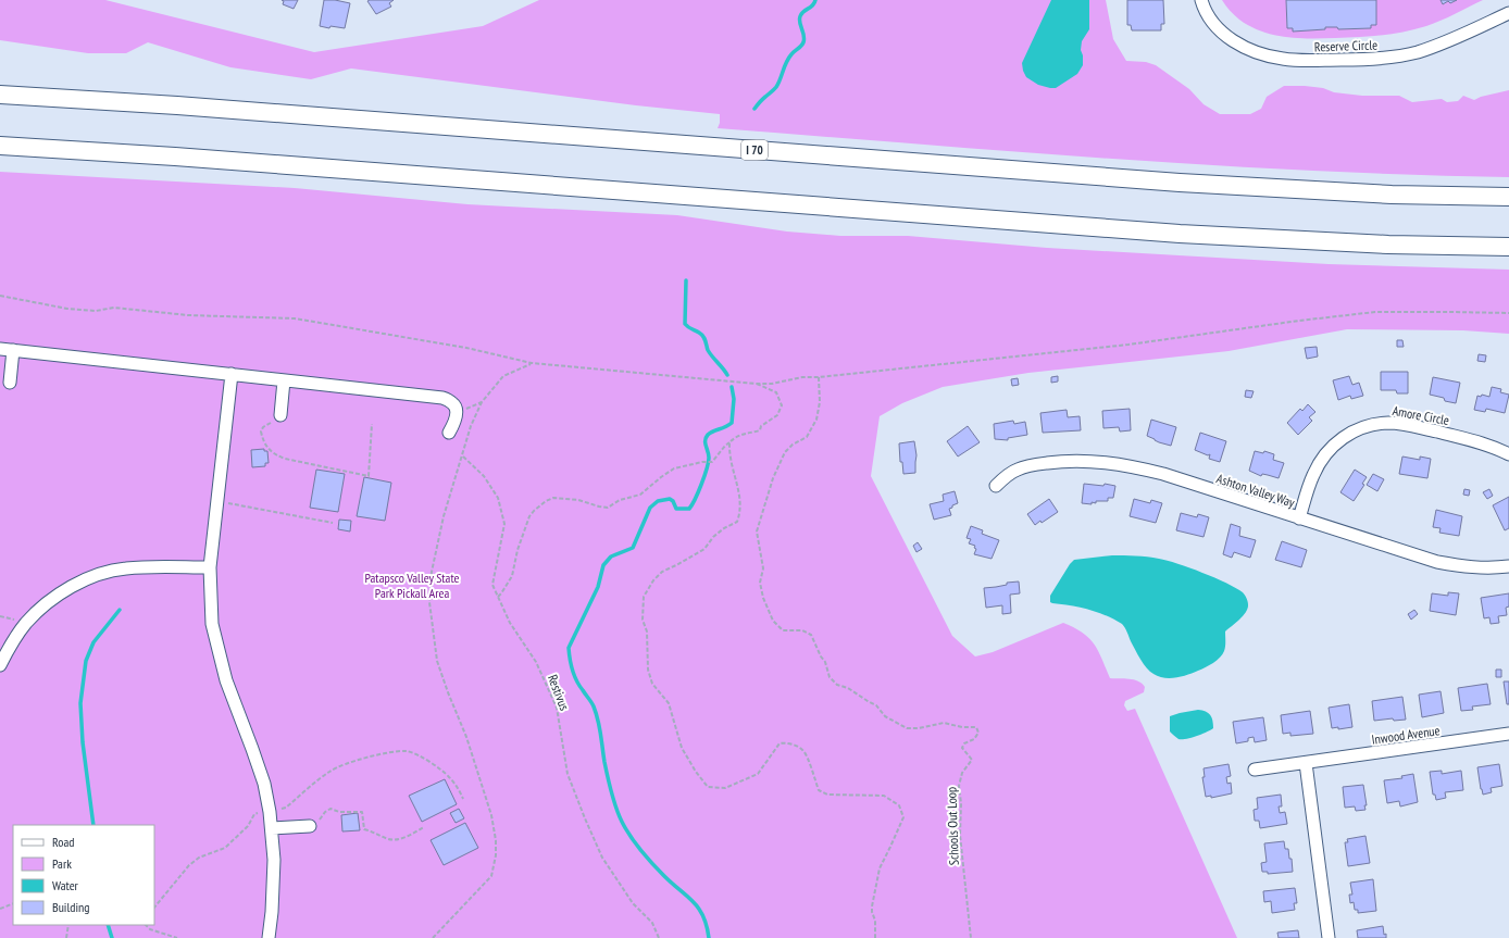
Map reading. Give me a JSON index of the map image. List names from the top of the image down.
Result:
{
  "streets": {
    "highway": ["I 70"],
    "street": [
      "Reserve Circle",
      "Amore Circle",
      "Ashton Valley Way",
      "Inwood Avenue"
    ],
    "path": ["Restivus", "Schools Out Loop"]
  },
  "crossings": [
    ["Amore Circle", "Ashton Valley Way"]
  ],
  "parks": ["Patapsco Valley State Park Pickall Area"],
  "legend": [
    "Road",
    "Park",
    "Water",
    "Building"
  ]
}
